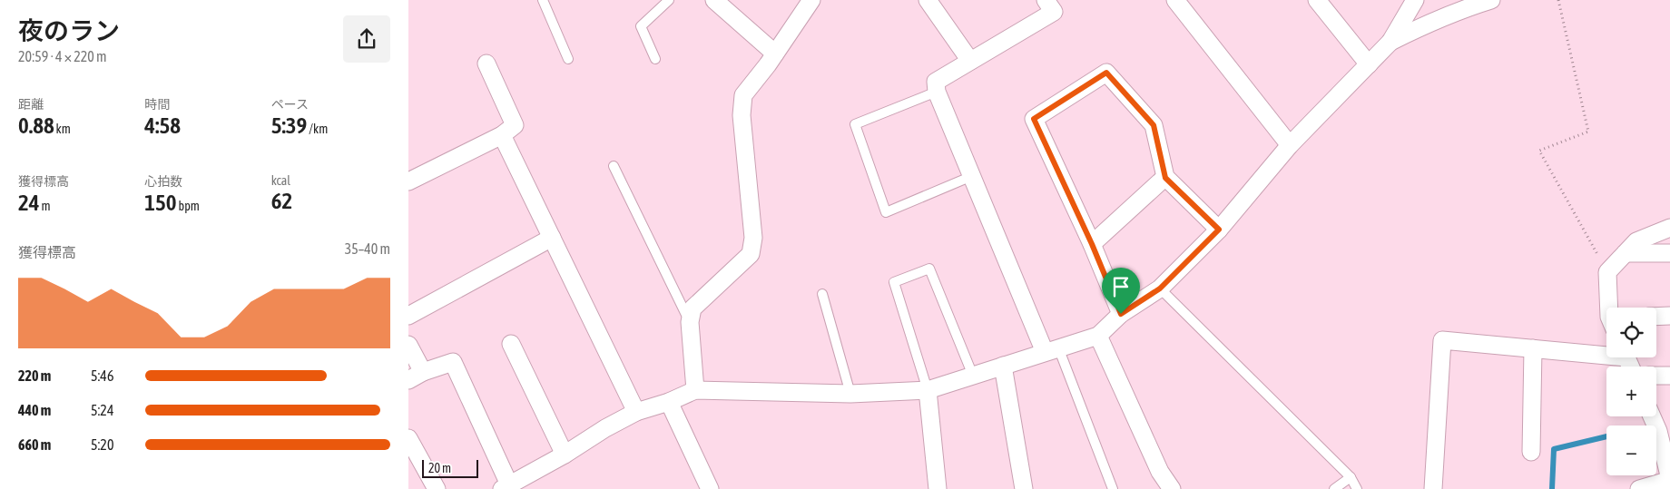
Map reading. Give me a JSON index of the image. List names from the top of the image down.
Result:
{
  "scale_bar": "20 m",
  "page": {
    "heading": ["夜のラン", "20:59 · 4 × 220 m"],
    "stats": [
      ["距離", "0.88 km"],
      ["時間", "4:58"],
      ["ペース", "5:39 /km"],
      ["獲得標高", "24 m"],
      ["心拍数", "150 bpm"],
      ["kcal", "62"]
    ],
    "chart": ["獲得標高", "35–40 m"],
    "map_buttons": ["+", "−"],
    "list": [
      {
        "name": "220 m",
        "note": "5:46"
      },
      {
        "name": "440 m",
        "note": "5:24"
      },
      {
        "name": "660 m",
        "note": "5:20"
      }
    ],
    "scale": "20 m"
  }
}
